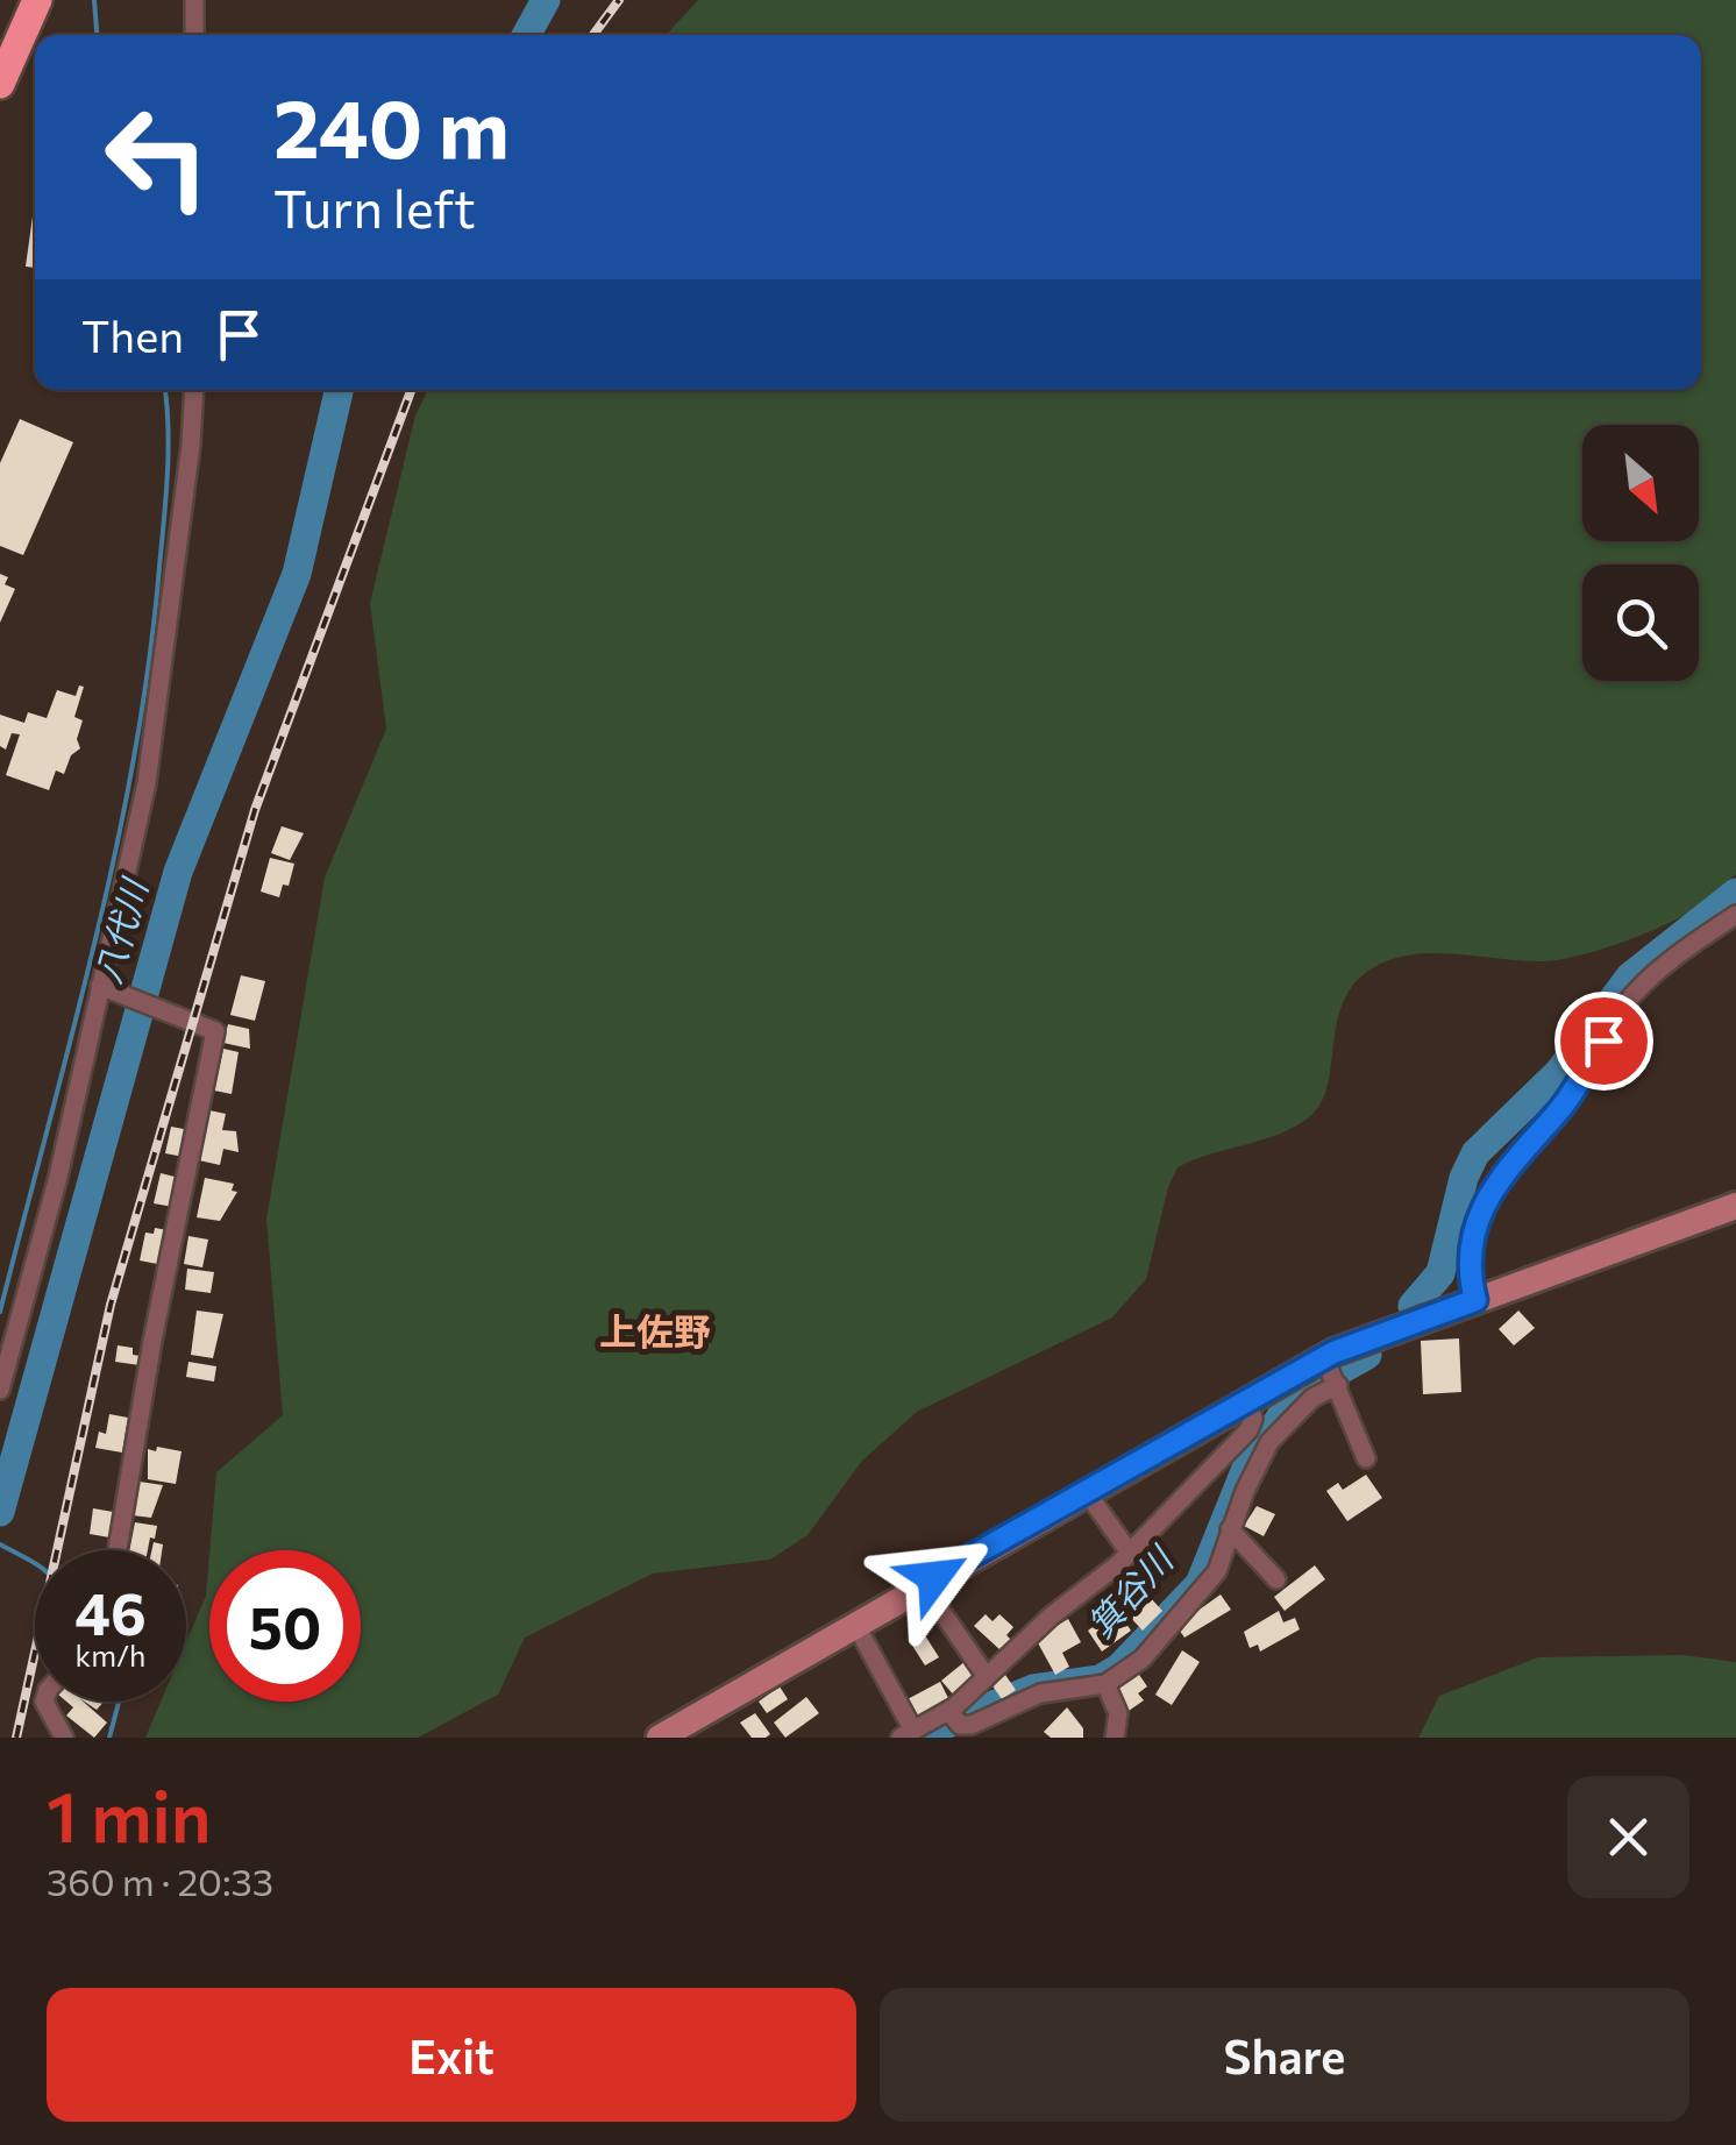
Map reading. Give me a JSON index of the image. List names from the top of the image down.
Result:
{
  "districts": ["上佐野"],
  "water": ["八代川", "箕谷川"],
  "north": "bottom right",
  "page": {
    "turn": ["240 m", "Turn left"],
    "then": "Then",
    "speed": "46 km/h",
    "limit": "50",
    "heading": ["1 min", "360 m · 20:33"],
    "buttons": ["Exit", "Share"]
  }
}
